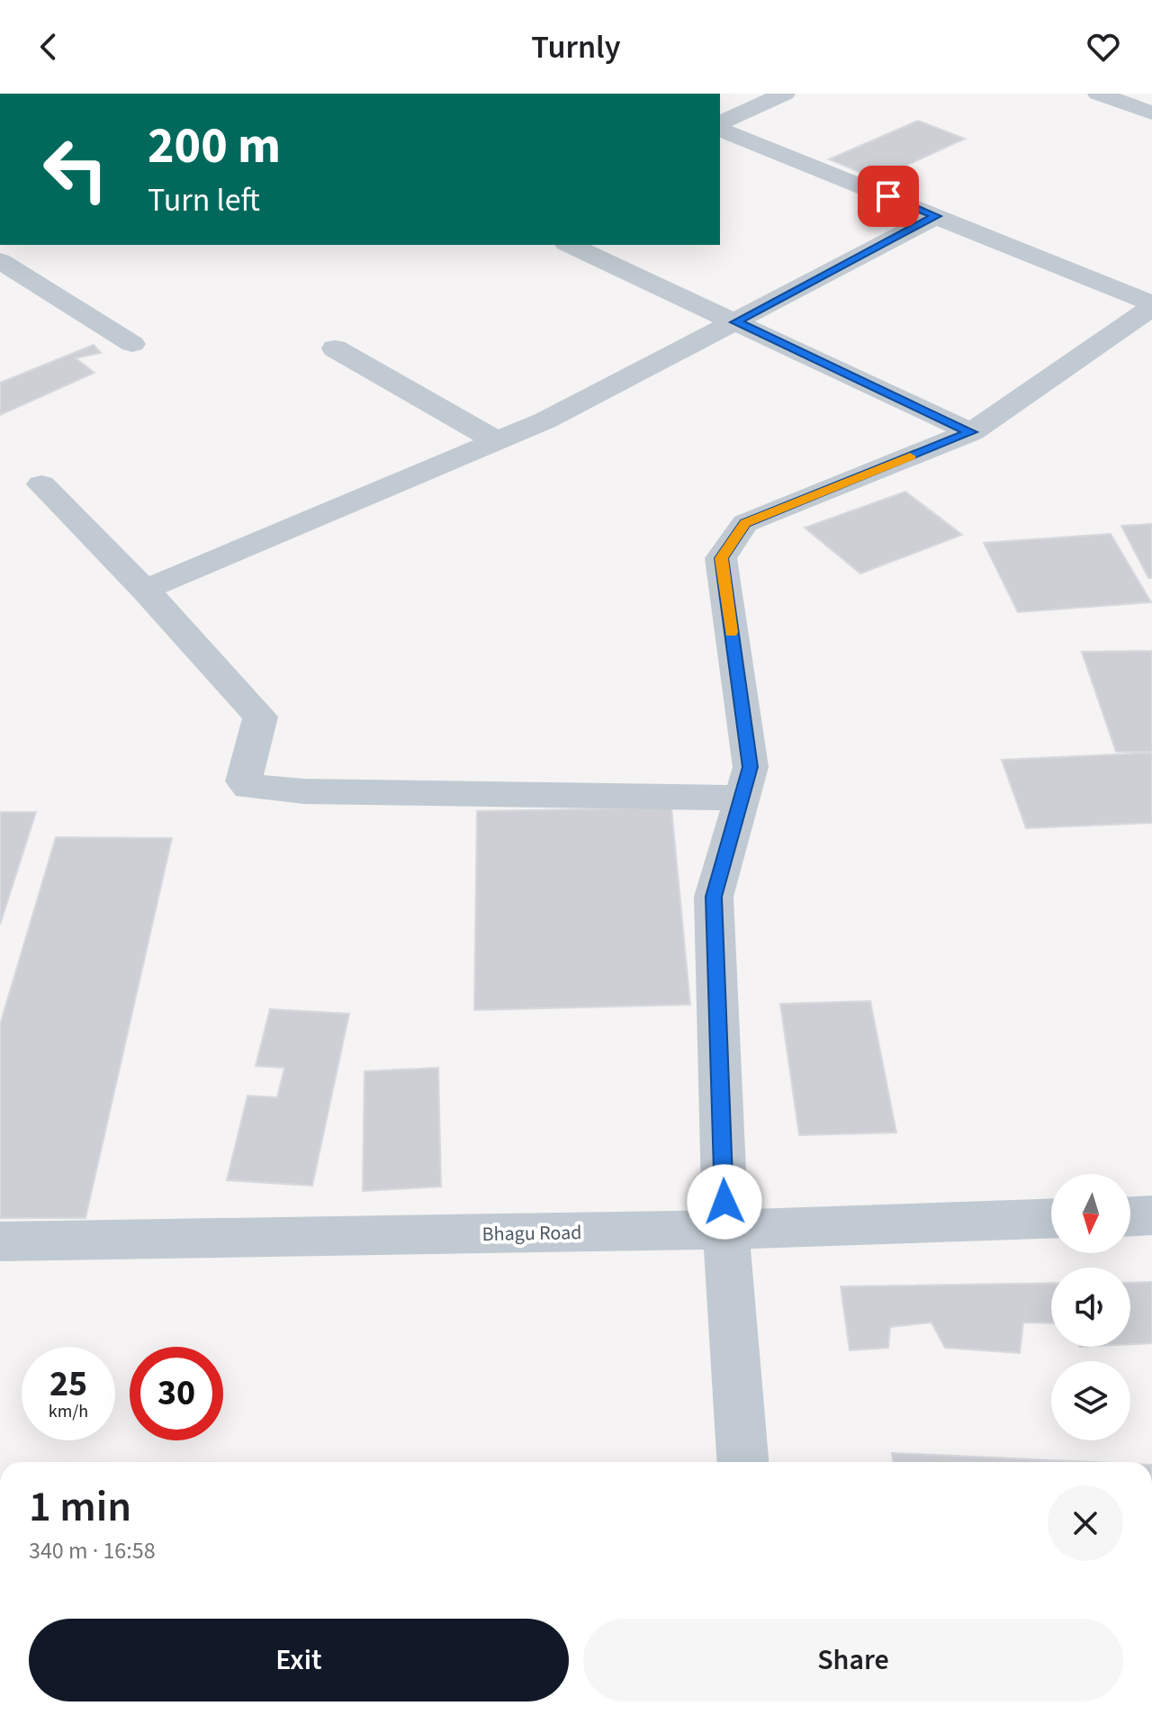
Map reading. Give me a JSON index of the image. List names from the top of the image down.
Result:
{
  "streets": {
    "street": ["Bhagu Road"]
  },
  "north": "bottom",
  "page": {
    "header": "Turnly",
    "turn": ["200 m", "Turn left"],
    "speed": "25 km/h",
    "limit": "30",
    "heading": ["1 min", "340 m · 16:58"],
    "buttons": ["Exit", "Share"]
  }
}
